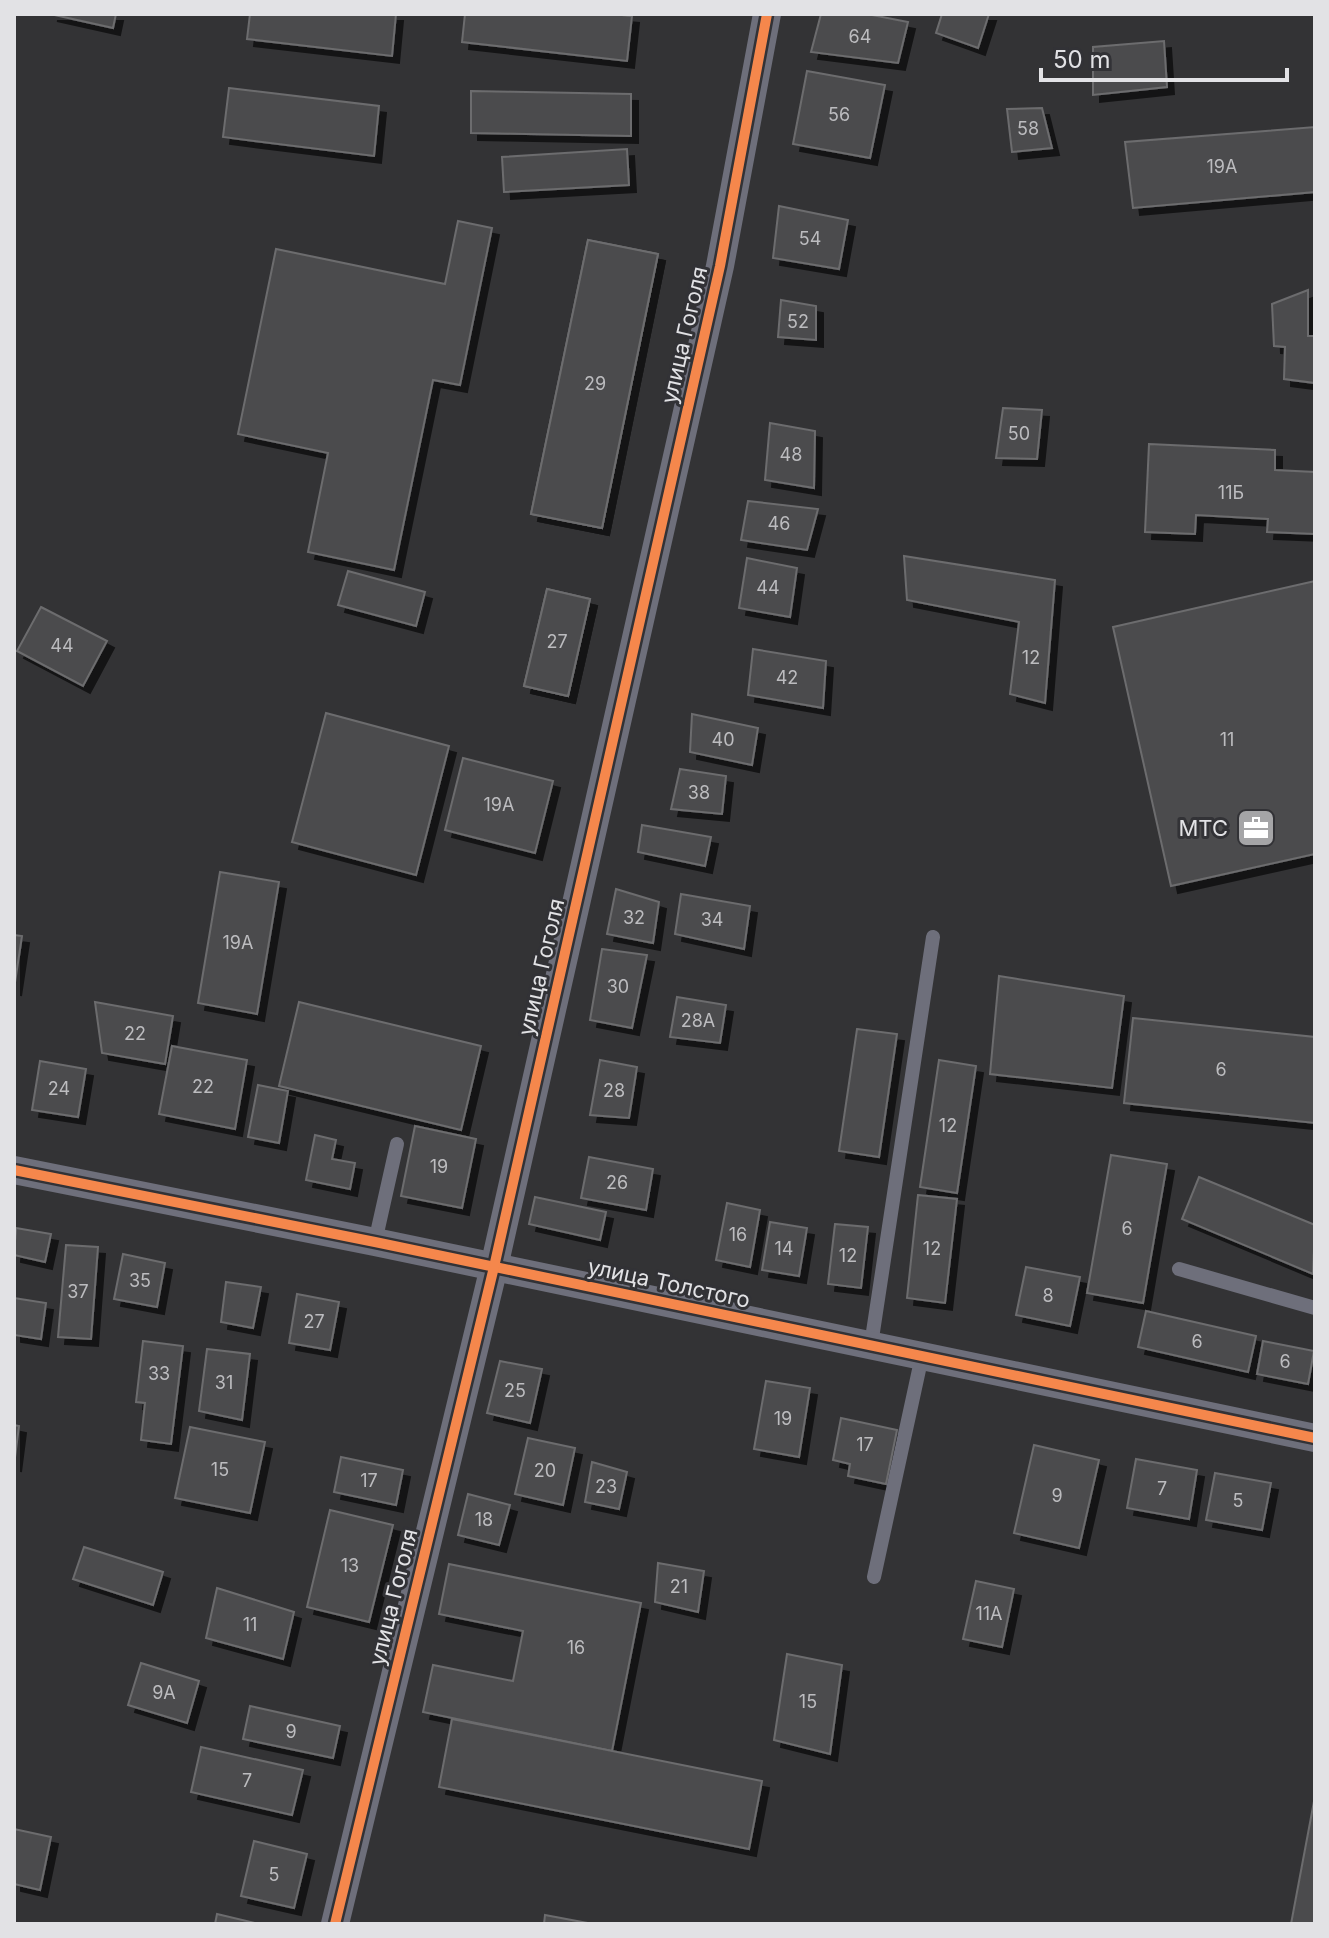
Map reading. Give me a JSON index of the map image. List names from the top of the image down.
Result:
{
  "streets": {
    "street": ["улица Гоголя", "улица Толстого"]
  },
  "crossings": [
    ["улица Гоголя", "улица Толстого"]
  ],
  "places": {
    "office": ["МТС"]
  },
  "house_numbers": [
    "64",
    "56",
    "58",
    "19А",
    "54",
    "52",
    "29",
    "50",
    "48",
    "11Б",
    "46",
    "44",
    "27",
    "44",
    "12",
    "42",
    "40",
    "11",
    "38",
    "19А",
    "32",
    "34",
    "19А",
    "30",
    "28А",
    "22",
    "6",
    "22",
    "24",
    "28",
    "12",
    "19",
    "26",
    "6",
    "16",
    "14",
    "12",
    "12",
    "35",
    "37",
    "8",
    "27",
    "6",
    "6",
    "33",
    "31",
    "25",
    "19",
    "17",
    "15",
    "20",
    "17",
    "23",
    "7",
    "9",
    "5",
    "18",
    "13",
    "21",
    "11А",
    "11",
    "16",
    "9А",
    "15",
    "9",
    "7",
    "5"
  ],
  "scale_bar": "50 m"
}
